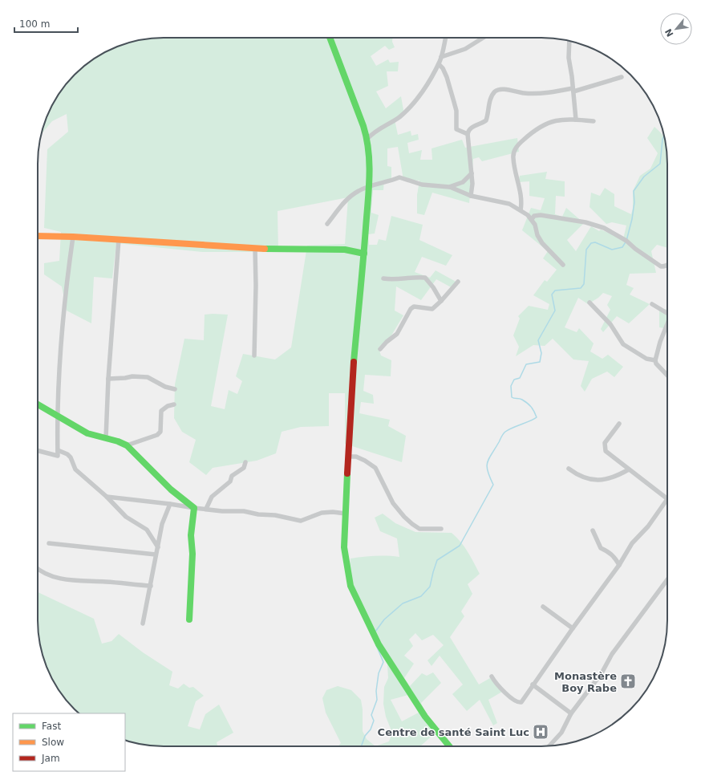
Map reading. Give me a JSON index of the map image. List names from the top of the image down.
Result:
{
  "places": {
    "church": ["Monastère Boy Rabe"],
    "hospital": ["Centre de santé Saint Luc"]
  },
  "legend": ["Fast", "Slow", "Jam"],
  "scale_bar": "100 m",
  "north": "bottom left"
}
